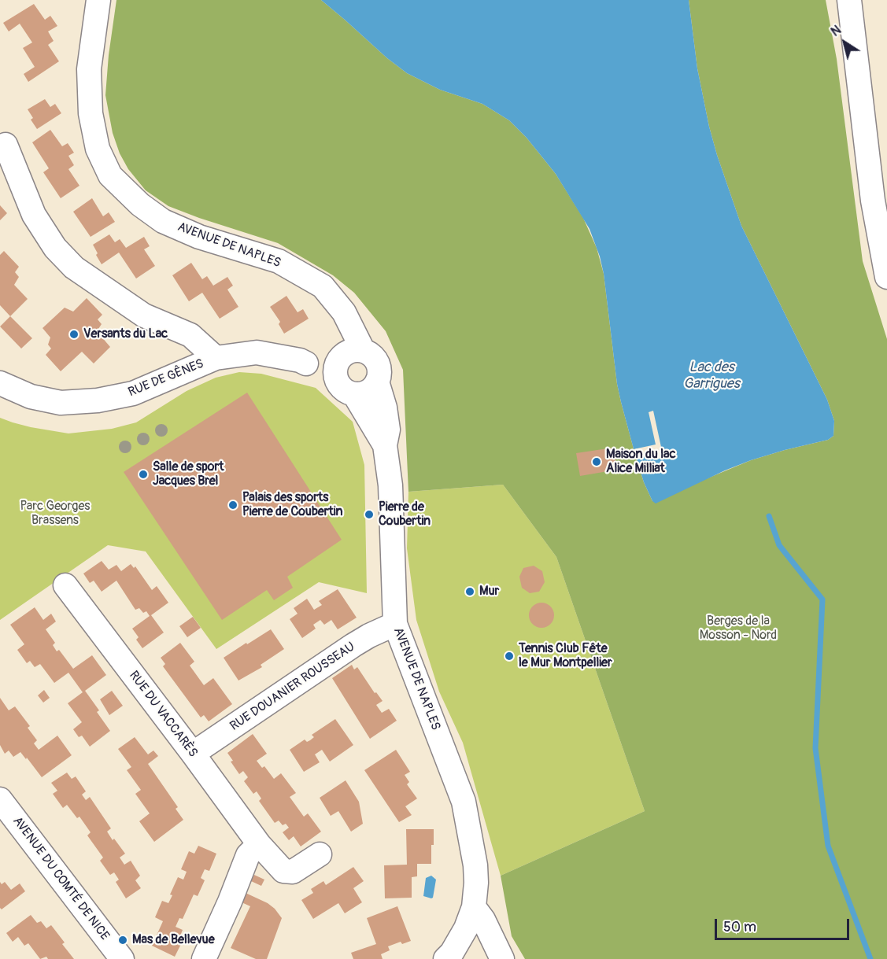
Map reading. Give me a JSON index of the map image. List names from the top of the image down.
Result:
{
  "streets": {
    "street": [
      "AVENUE DE NAPLES",
      "RUE DE GÊNES",
      "RUE DOUANIER ROUSSEAU",
      "RUE DU VACCARÈS",
      "AVENUE DU COMTÉ DE NICE"
    ]
  },
  "crossings": [
    ["AVENUE DE NAPLES", "RUE DE GÊNES"],
    ["AVENUE DE NAPLES", "RUE DOUANIER ROUSSEAU"],
    ["RUE DOUANIER ROUSSEAU", "RUE DU VACCARÈS"]
  ],
  "water": ["Lac des Garrigues"],
  "parks": ["Parc Georges Brassens", "Berges de la Mosson - Nord"],
  "places": [
    "Versants du Lac",
    "Maison du lac Alice Milliat",
    "Salle de sport Jacques Brel",
    "Palais des sports Pierre de Coubertin",
    "Pierre de Coubertin",
    "Mur",
    "Tennis Club Fête le Mur Montpellier",
    "Mas de Bellevue"
  ],
  "scale_bar": "50 m",
  "north": "top left"
}
